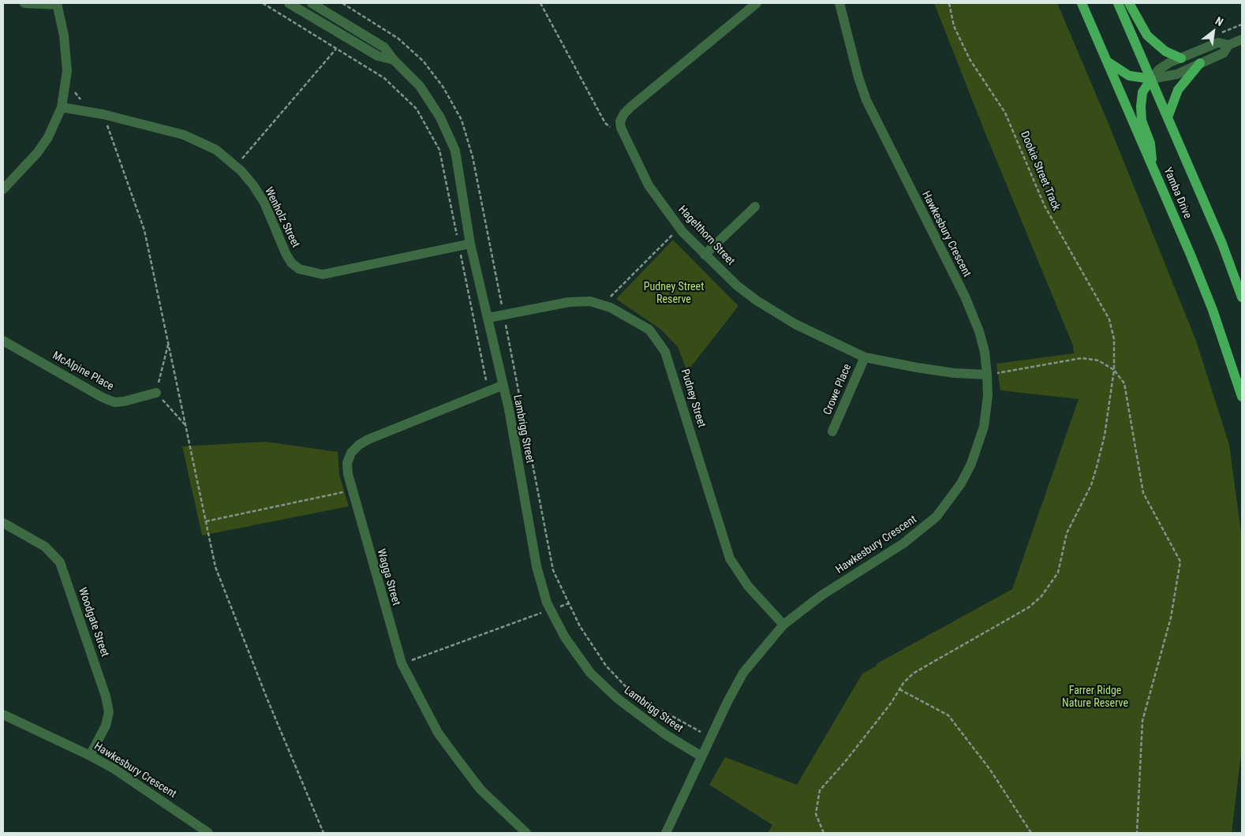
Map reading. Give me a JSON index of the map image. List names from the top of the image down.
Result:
{
  "streets": {
    "main road": ["Yamba Drive"],
    "street": [
      "Wenholz Street",
      "Hawkesbury Crescent",
      "Hagelthorn Street",
      "McAlpine Place",
      "Crowe Place",
      "Pudney Street",
      "Lambrigg Street",
      "Wagga Street",
      "Woodgate Street"
    ],
    "path": ["Dookie Street Track"]
  },
  "crossings": [
    ["Wenholz Street", "Lambrigg Street"],
    ["Hawkesbury Crescent", "Hagelthorn Street"],
    ["Hawkesbury Crescent", "Pudney Street"],
    ["Hawkesbury Crescent", "Lambrigg Street"],
    ["Hawkesbury Crescent", "Woodgate Street"],
    ["Hagelthorn Street", "Crowe Place"],
    ["Pudney Street", "Lambrigg Street"],
    ["Lambrigg Street", "Wagga Street"]
  ],
  "parks": ["Pudney Street Reserve", "Farrer Ridge Nature Reserve"],
  "north": "top right"
}
